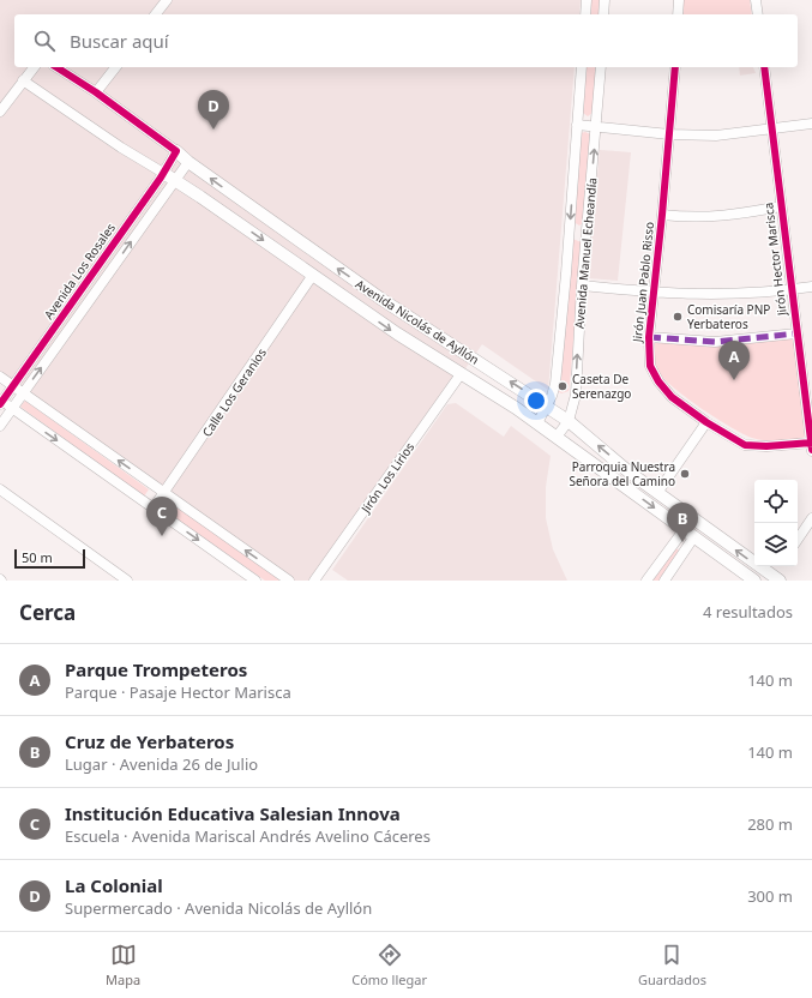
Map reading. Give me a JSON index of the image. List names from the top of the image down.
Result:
{
  "streets": {
    "main road": ["Avenida Nicolás de Ayllón"],
    "street": [
      "Avenida Manuel Echeandía",
      "Jirón Hector Marisca",
      "Avenida Los Rosales",
      "Jirón Juan Pablo Risso",
      "Calle Los Geranios",
      "Jirón Los Lirios"
    ]
  },
  "crossings": [
    ["Avenida Manuel Echeandía", "Avenida Nicolás de Ayllón"],
    ["Jirón Hector Marisca", "Jirón Juan Pablo Risso"],
    ["Avenida Los Rosales", "Avenida Nicolás de Ayllón"],
    ["Avenida Nicolás de Ayllón", "Calle Los Geranios"],
    ["Avenida Nicolás de Ayllón", "Jirón Los Lirios"]
  ],
  "places": ["Comisaría PNP Yerbateros", "Caseta De Serenazgo", "Parroquia Nuestra Señora del Camino"],
  "scale_bar": "50 m",
  "page": {
    "search": "Buscar aquí",
    "pins": [
      "D",
      "A",
      "C",
      "B"
    ],
    "scale": "50 m",
    "heading": ["Cerca", "4 resultados"],
    "list": [
      {
        "mark": "A",
        "name": "Parque Trompeteros",
        "note": "Parque · Pasaje Hector Marisca",
        "value": "140 m"
      },
      {
        "mark": "B",
        "name": "Cruz de Yerbateros",
        "note": "Lugar · Avenida 26 de Julio",
        "value": "140 m"
      },
      {
        "mark": "C",
        "name": "Institución Educativa Salesian Innova",
        "note": "Escuela · Avenida Mariscal Andrés Avelino Cáceres",
        "value": "280 m"
      },
      {
        "mark": "D",
        "name": "La Colonial",
        "note": "Supermercado · Avenida Nicolás de Ayllón",
        "value": "300 m"
      }
    ],
    "nav": ["Mapa", "Cómo llegar", "Guardados"]
  }
}
